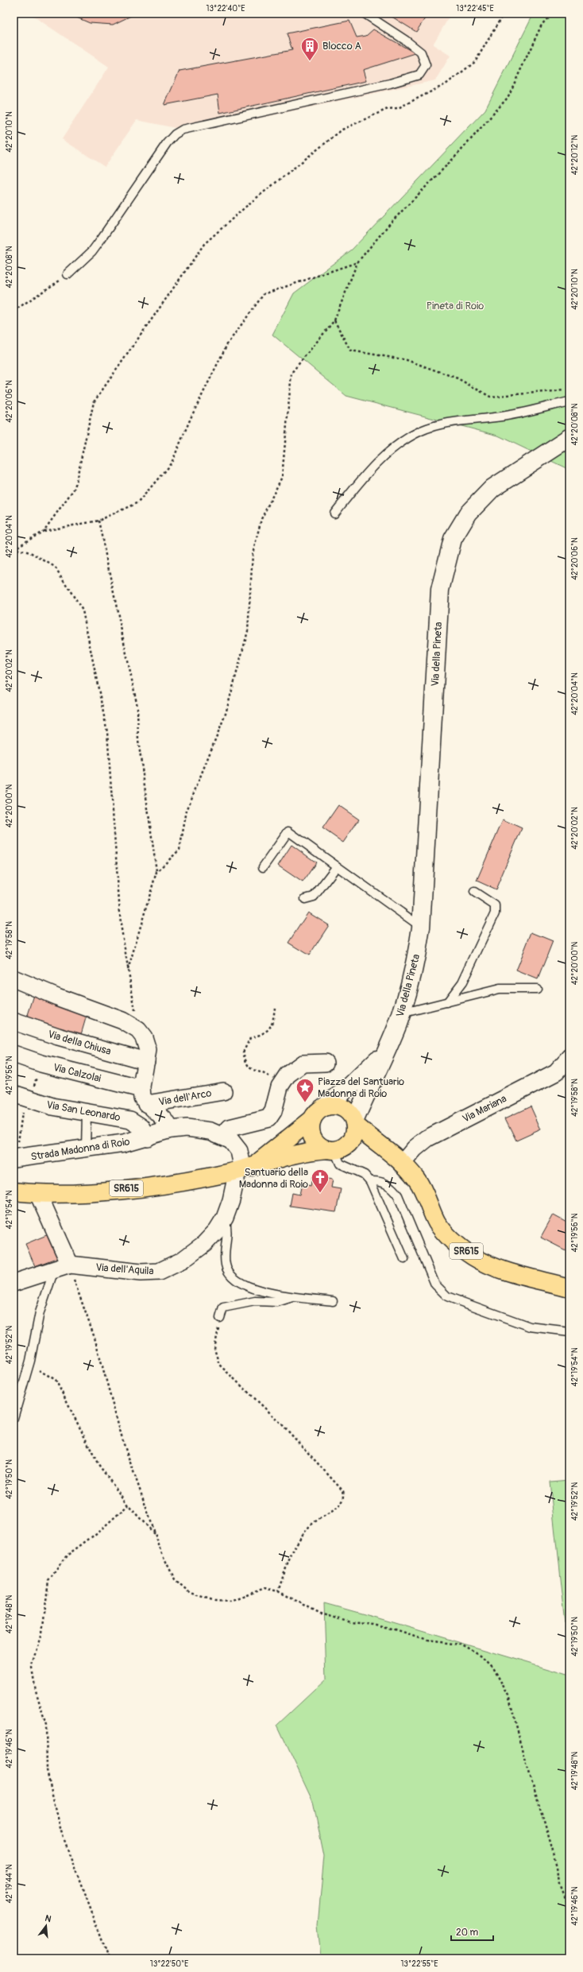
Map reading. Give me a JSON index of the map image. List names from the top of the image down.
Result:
{
  "streets": {
    "main road": ["Via della Pineta", "SR615"],
    "street": [
      "Via della Chiusa",
      "Via Calzolai",
      "Via dell'Arco",
      "Via Mariana",
      "Via San Leonardo",
      "Strada Madonna di Roio",
      "Via dell'Aquila"
    ]
  },
  "crossings": [
    ["Via della Pineta", "SR615"],
    ["Via Mariana", "SR615"],
    ["Via San Leonardo", "Strada Madonna di Roio"],
    ["SR615", "Via dell'Aquila"]
  ],
  "parks": ["Pineta di Roio"],
  "places": {
    "building": ["Blocco A"],
    "place": ["Piazza del Santuario Madonna di Roio"],
    "church": ["Santuario della Madonna di Roio"]
  },
  "scale_bar": "20 m",
  "north": "top",
  "coordinates": [
    "13°22'40\"E",
    "13°22'45\"E",
    "42°20'10\"N",
    "42°20'12\"N",
    "42°20'08\"N",
    "42°20'06\"N",
    "42°20'04\"N",
    "42°20'02\"N",
    "42°20'00\"N",
    "42°19'58\"N",
    "42°19'56\"N",
    "42°19'54\"N",
    "42°19'52\"N",
    "42°19'50\"N",
    "42°19'48\"N",
    "42°19'46\"N",
    "42°19'44\"N",
    "13°22'50\"E",
    "13°22'55\"E"
  ]
}
